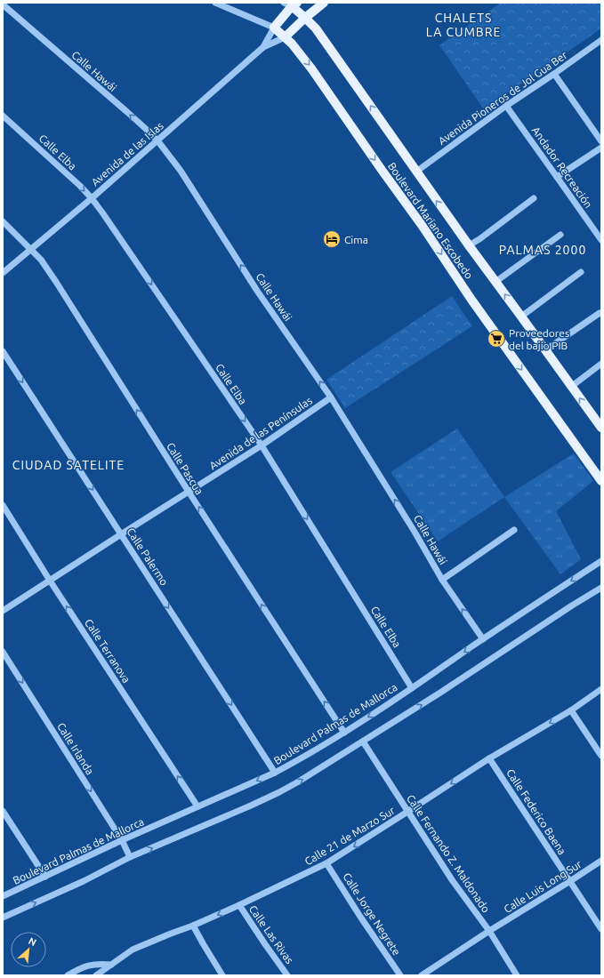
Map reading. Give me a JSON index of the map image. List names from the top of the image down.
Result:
{
  "streets": {
    "main road": ["Boulevard Mariano Escobedo"],
    "street": [
      "Calle Hawái",
      "Avenida Pioneros de Jol Gua Ber",
      "Calle Elba",
      "Avenida de las Islas",
      "Andador Recreación",
      "Avenida de las Penínsulas",
      "Calle Pascua",
      "Calle Palermo",
      "Calle Terranova",
      "Boulevard Palmas de Mallorca",
      "Calle Irlanda",
      "Calle Federico Baena",
      "Calle 21 de Marzo Sur",
      "Calle Fernando Z. Maldonado",
      "Calle Luis Long Sur",
      "Calle Jorge Negrete",
      "Calle Las Rivas"
    ]
  },
  "crossings": [
    ["Calle Hawái", "Avenida de las Islas"],
    ["Calle Hawái", "Avenida de las Penínsulas"],
    ["Calle Hawái", "Boulevard Palmas de Mallorca"],
    ["Avenida Pioneros de Jol Gua Ber", "Andador Recreación"],
    ["Avenida Pioneros de Jol Gua Ber", "Boulevard Mariano Escobedo"],
    ["Calle Elba", "Avenida de las Islas"],
    ["Calle Elba", "Avenida de las Penínsulas"],
    ["Calle Elba", "Boulevard Palmas de Mallorca"],
    ["Avenida de las Islas", "Boulevard Mariano Escobedo"],
    ["Avenida de las Islas", "Calle Pascua"],
    ["Avenida de las Penínsulas", "Calle Pascua"],
    ["Avenida de las Penínsulas", "Calle Palermo"],
    ["Avenida de las Penínsulas", "Calle Terranova"],
    ["Calle Pascua", "Boulevard Palmas de Mallorca"],
    ["Calle Palermo", "Boulevard Palmas de Mallorca"],
    ["Calle Terranova", "Boulevard Palmas de Mallorca"],
    ["Boulevard Palmas de Mallorca", "Calle Irlanda"],
    ["Calle Federico Baena", "Calle 21 de Marzo Sur"],
    ["Calle Federico Baena", "Calle Luis Long Sur"],
    ["Calle 21 de Marzo Sur", "Calle Fernando Z. Maldonado"],
    ["Calle 21 de Marzo Sur", "Calle Jorge Negrete"],
    ["Calle 21 de Marzo Sur", "Calle Las Rivas"],
    ["Calle Fernando Z. Maldonado", "Calle Luis Long Sur"]
  ],
  "one_way": [
    "Calle Hawái",
    "Calle Elba",
    "Calle Pascua",
    "Calle Palermo",
    "Calle Terranova",
    "Calle Irlanda",
    "Calle 21 de Marzo Sur"
  ],
  "districts": ["CHALETS LA CUMBRE", "PALMAS 2000", "CIUDAD SATELITE"],
  "places": {
    "hotel": ["Cima"],
    "supermarket": ["Proveedores del bajío PIB"]
  },
  "north": "top right"
}
